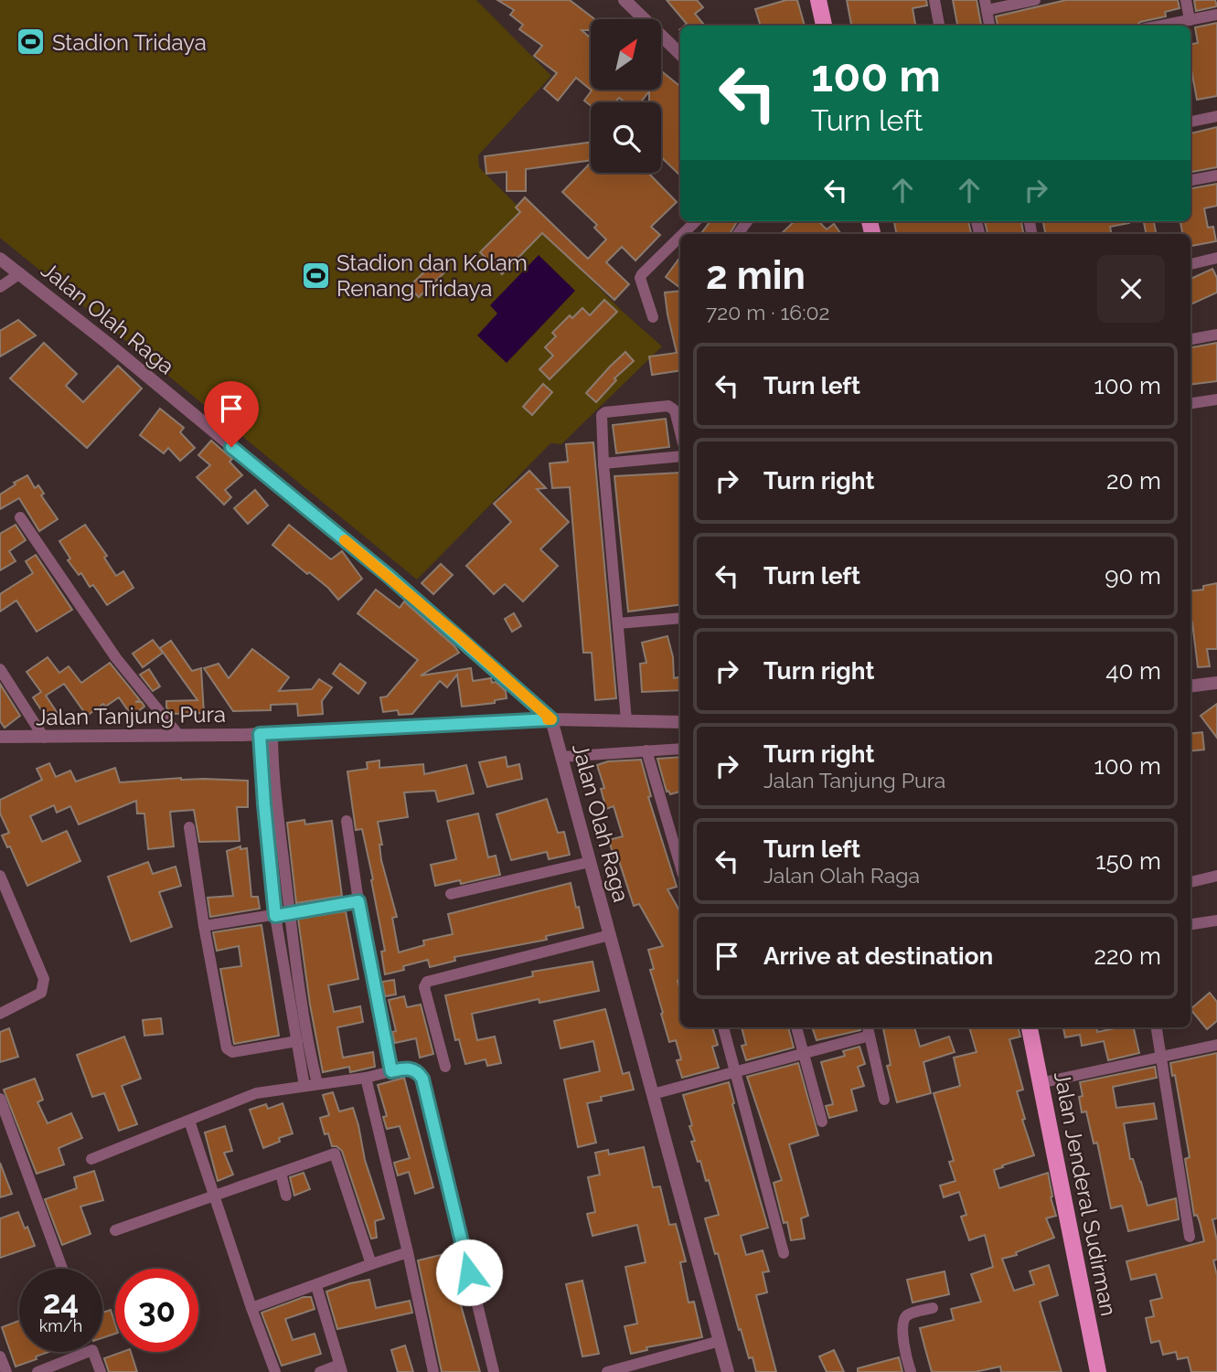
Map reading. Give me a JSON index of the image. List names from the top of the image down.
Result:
{
  "streets": {
    "main road": ["Jalan Jenderal Sudirman"],
    "street": ["Jalan Olah Raga", "Jalan Tanjung Pura"]
  },
  "crossings": [
    ["Jalan Olah Raga", "Jalan Tanjung Pura"]
  ],
  "places": {
    "sports": ["Stadion Tridaya", "Stadion dan Kolam Renang Tridaya"]
  },
  "north": "top right",
  "page": {
    "turn": ["100 m", "Turn left"],
    "heading": ["2 min", "720 m · 16:02"],
    "list": [
      {
        "name": "Turn left",
        "value": "100 m"
      },
      {
        "name": "Turn right",
        "value": "20 m"
      },
      {
        "name": "Turn left",
        "value": "90 m"
      },
      {
        "name": "Turn right",
        "value": "40 m"
      },
      {
        "name": "Turn right",
        "note": "Jalan Tanjung Pura",
        "value": "100 m"
      },
      {
        "name": "Turn left",
        "note": "Jalan Olah Raga",
        "value": "150 m"
      },
      {
        "name": "Arrive at destination",
        "value": "220 m"
      }
    ],
    "speed": "24 km/h",
    "limit": "30"
  }
}
